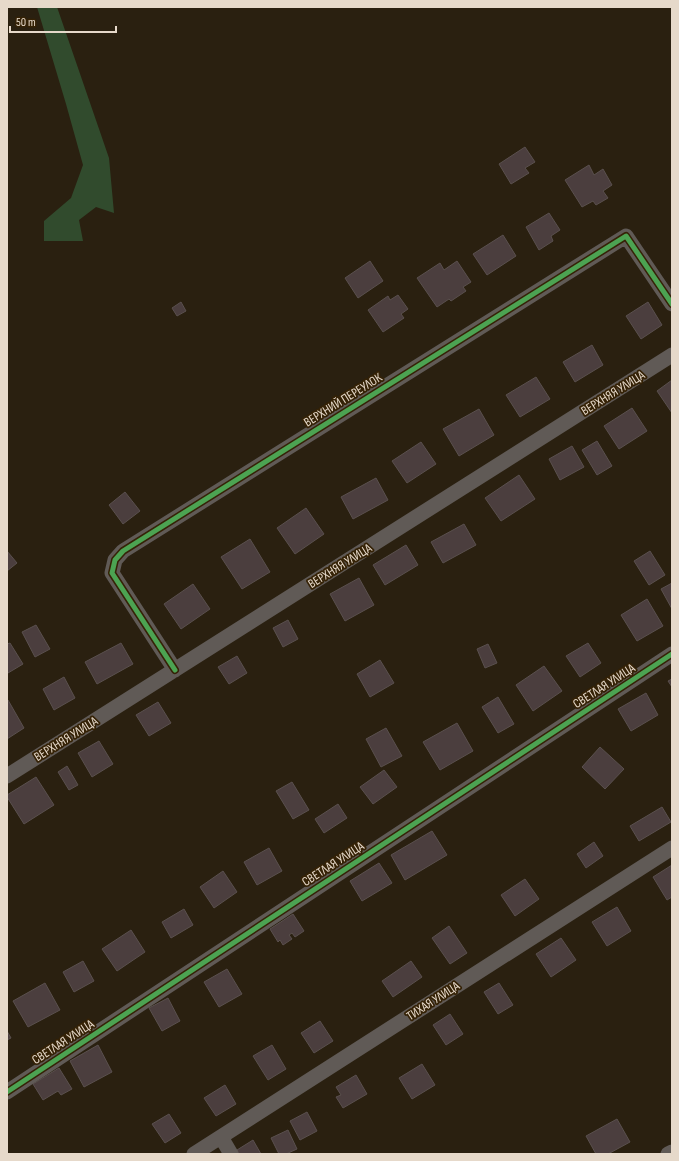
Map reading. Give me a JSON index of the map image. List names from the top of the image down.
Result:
{
  "streets": {
    "street": [
      "ВЕРХНЯЯ УЛИЦА",
      "ВЕРХНИЙ ПЕРЕУЛОК",
      "СВЕТЛАЯ УЛИЦА",
      "ТИХАЯ УЛИЦА"
    ]
  },
  "crossings": [
    ["ВЕРХНЯЯ УЛИЦА", "ВЕРХНИЙ ПЕРЕУЛОК"]
  ],
  "scale_bar": "50 m"
}
